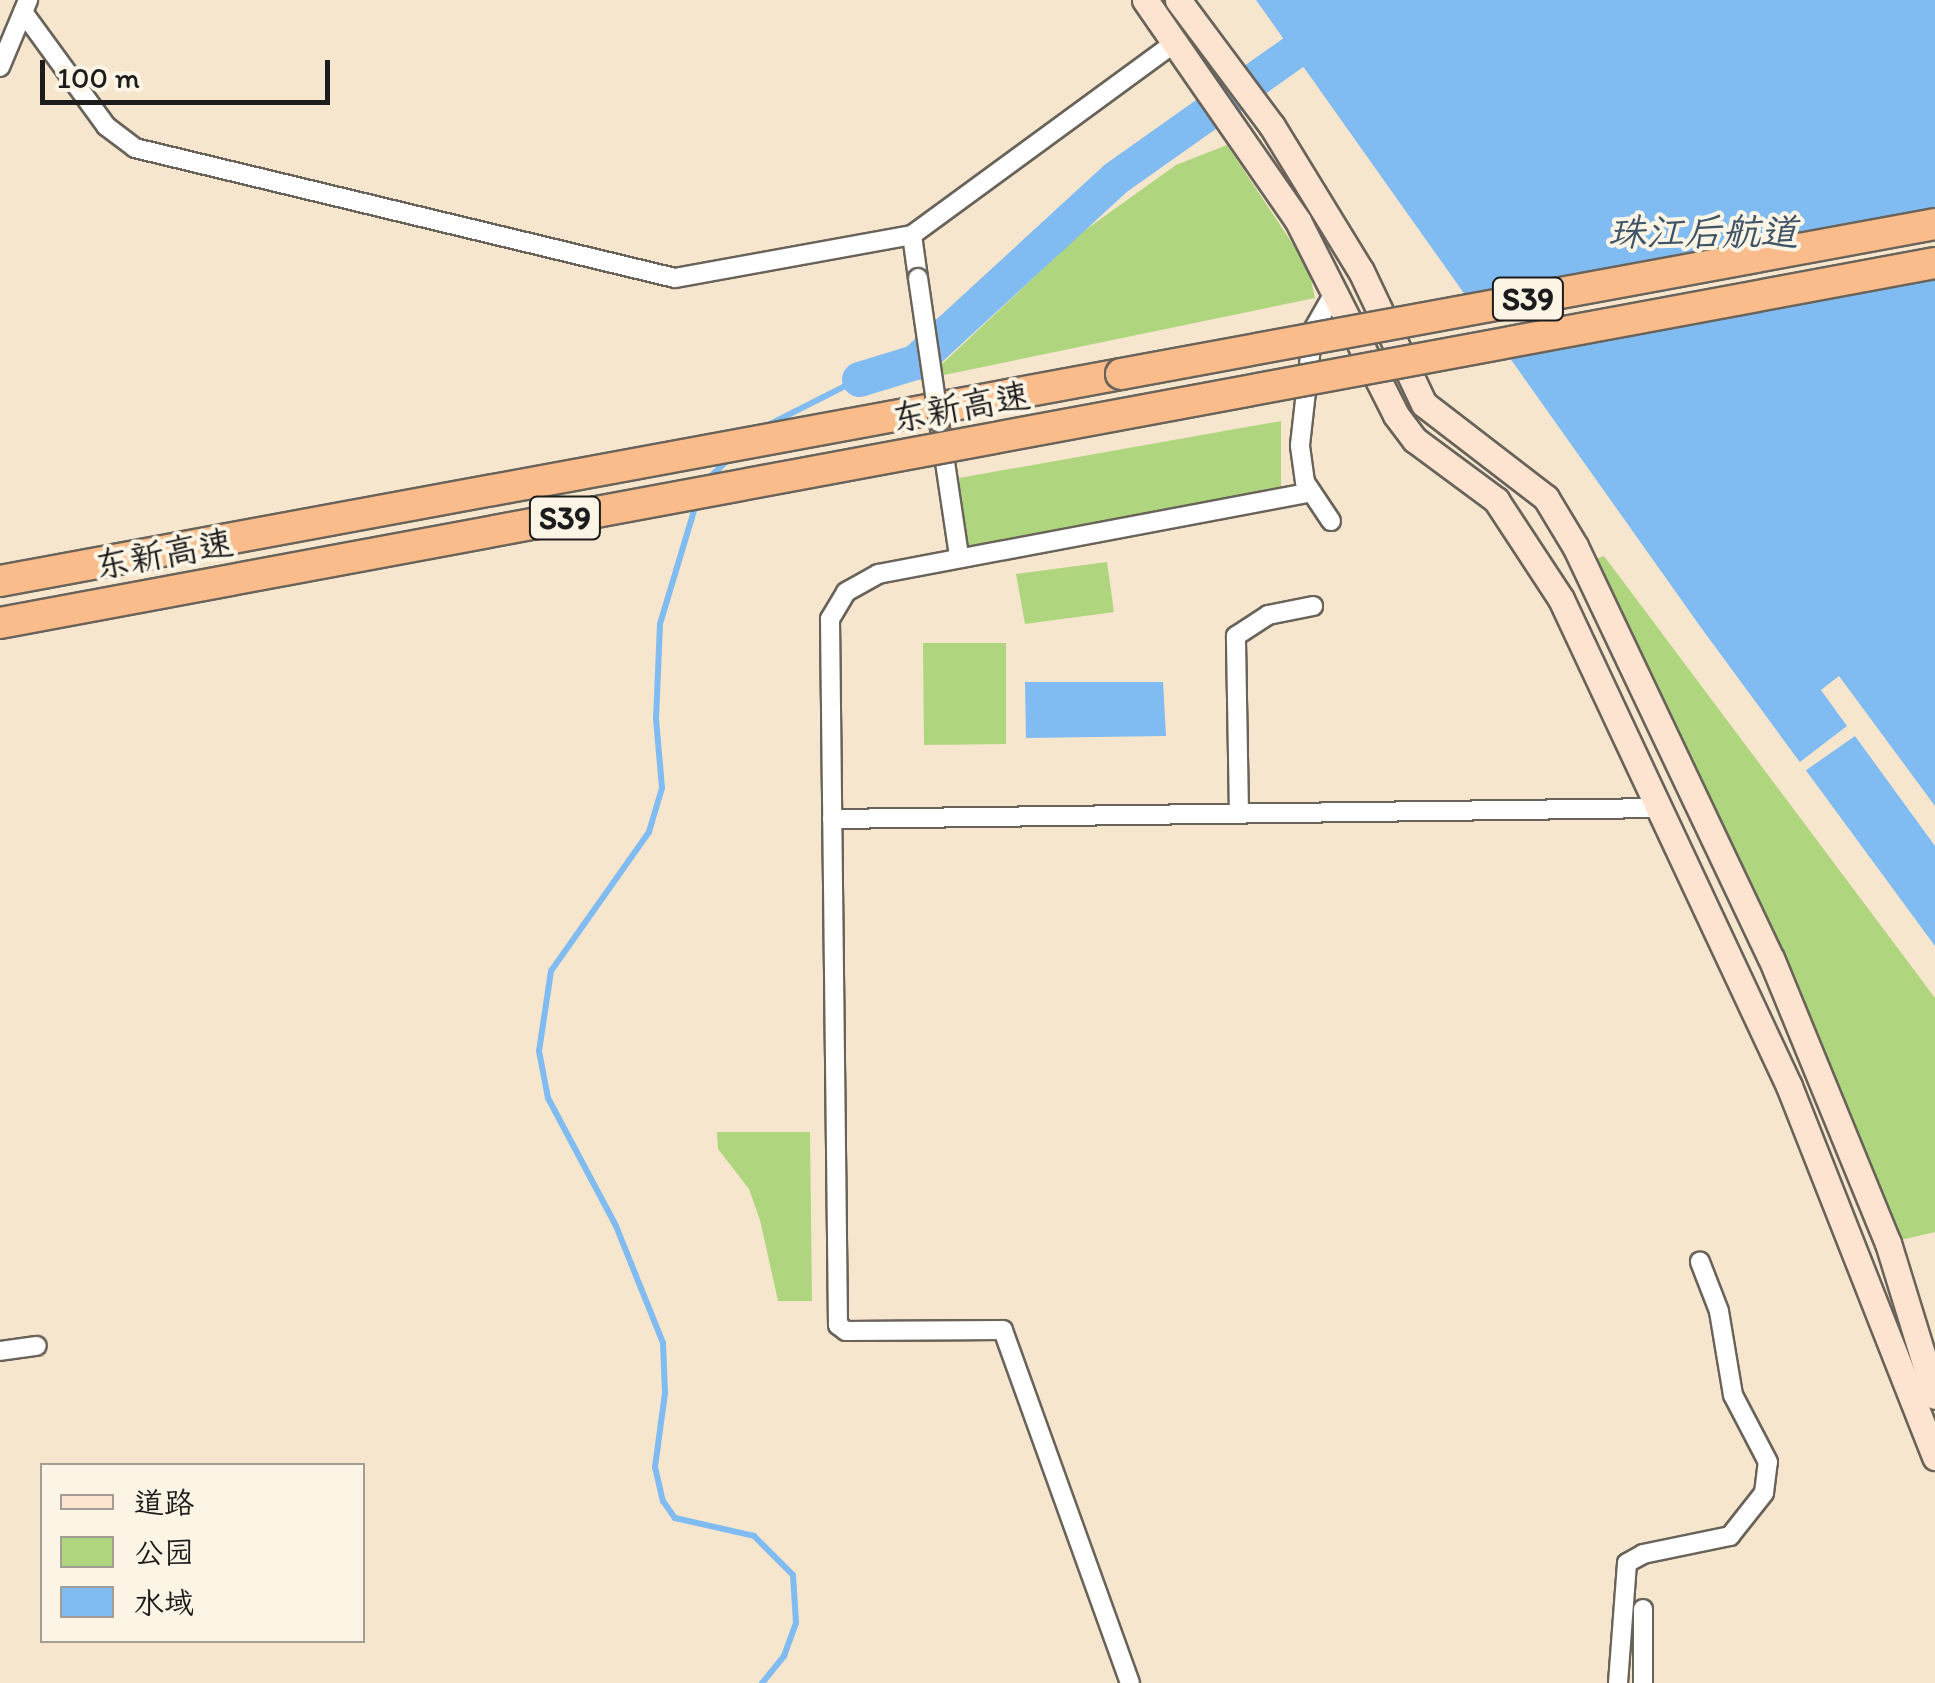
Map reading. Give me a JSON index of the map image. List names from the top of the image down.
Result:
{
  "streets": {
    "highway": ["S39", "东新高速"]
  },
  "water": ["珠江后航道"],
  "legend": ["道路", "公园", "水域"],
  "scale_bar": "100 m"
}
